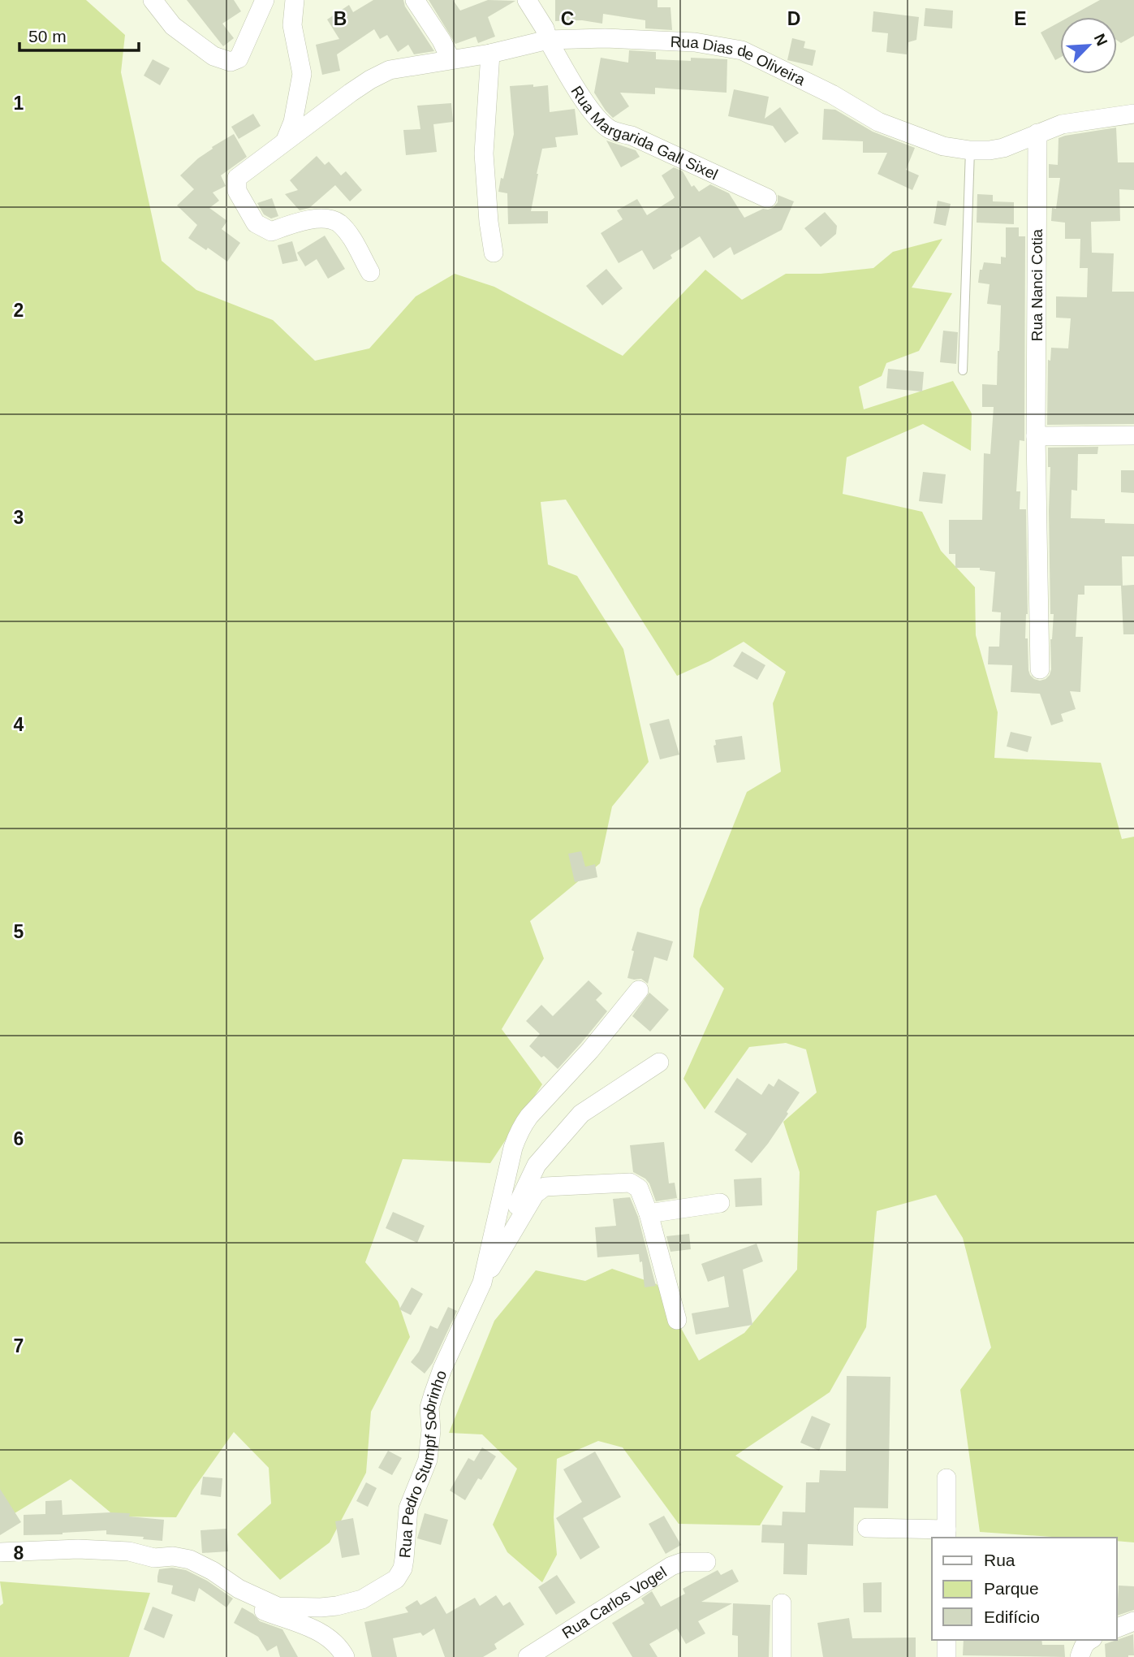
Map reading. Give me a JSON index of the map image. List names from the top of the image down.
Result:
{
  "streets": {
    "street": [
      "Rua Dias de Oliveira",
      "Rua Margarida Gall Sixel",
      "Rua Nanci Cotia",
      "Rua Pedro Stumpf Sobrinho",
      "Rua Carlos Vogel"
    ]
  },
  "crossings": [
    ["Rua Dias de Oliveira", "Rua Margarida Gall Sixel"],
    ["Rua Dias de Oliveira", "Rua Nanci Cotia"]
  ],
  "legend": ["Rua", "Parque", "Edifício"],
  "scale_bar": "50 m",
  "north": "top right",
  "grid": {
    "columns": [
      "B",
      "C",
      "D",
      "E"
    ],
    "rows": [
      "1",
      "2",
      "3",
      "4",
      "5",
      "6",
      "7",
      "8"
    ]
  }
}
